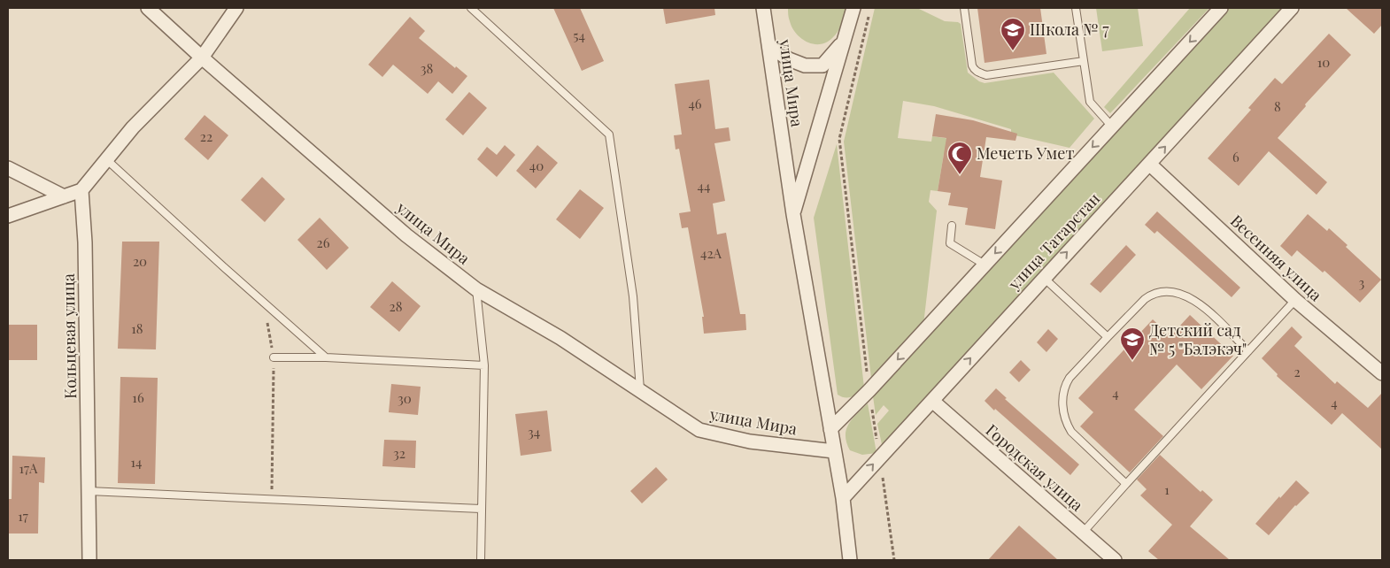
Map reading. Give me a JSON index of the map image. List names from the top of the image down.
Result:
{
  "streets": {
    "street": [
      "улица Мира",
      "улица Татарстан",
      "Весенняя улица",
      "Кольцевая улица",
      "Городская улица"
    ]
  },
  "crossings": [
    ["улица Мира", "улица Татарстан"],
    ["улица Татарстан", "Весенняя улица"],
    ["улица Татарстан", "Городская улица"]
  ],
  "places": {
    "school or university": ["Школа № 7", "Детский сад № 5 \"Бэлэкэч\""],
    "mosque": ["Мечеть Умет"]
  },
  "house_numbers": [
    "54",
    "10",
    "38",
    "46",
    "8",
    "22",
    "6",
    "40",
    "44",
    "26",
    "42А",
    "20",
    "3",
    "28",
    "18",
    "2",
    "4",
    "16",
    "30",
    "4",
    "34",
    "32",
    "14",
    "17А",
    "1",
    "17"
  ]
}
